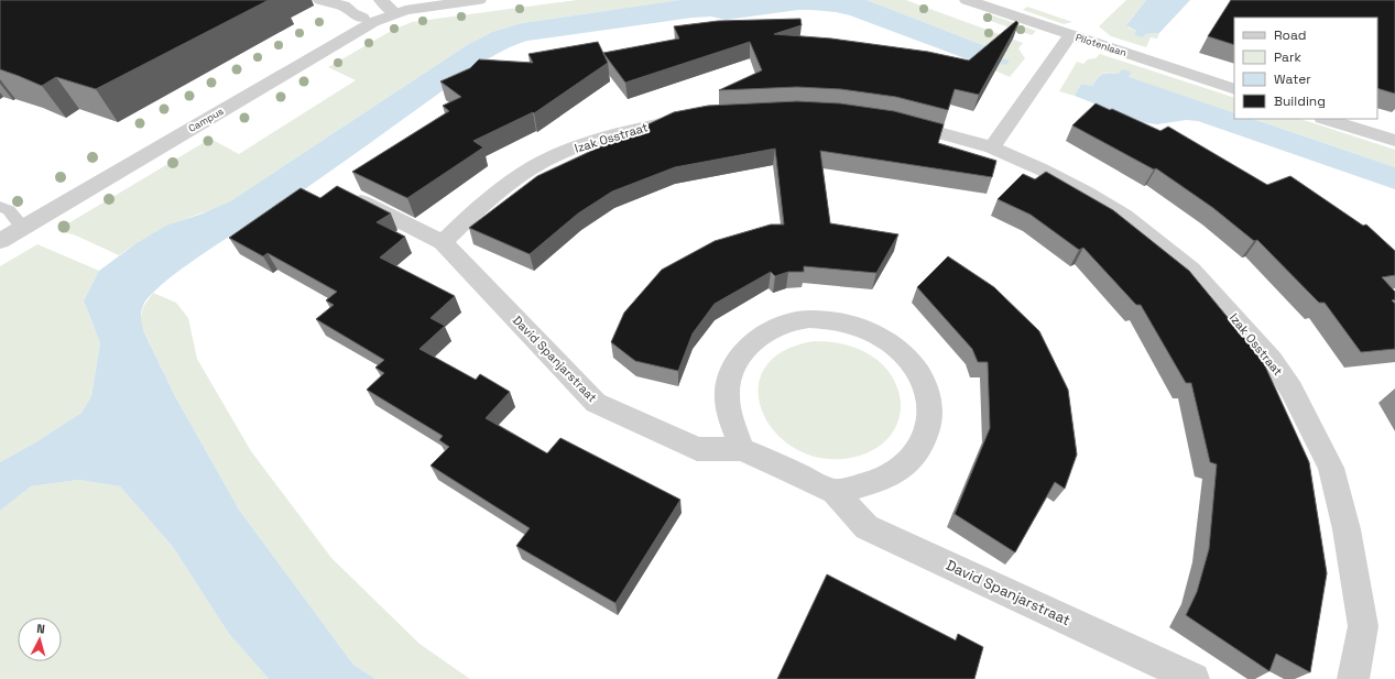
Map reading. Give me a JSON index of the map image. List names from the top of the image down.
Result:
{
  "streets": {
    "street": [
      "Pilotenlaan",
      "Campus",
      "Izak Osstraat",
      "David Spanjarstraat"
    ]
  },
  "crossings": [
    ["Izak Osstraat", "David Spanjarstraat"]
  ],
  "legend": [
    "Road",
    "Park",
    "Water",
    "Building"
  ],
  "north": "top"
}
